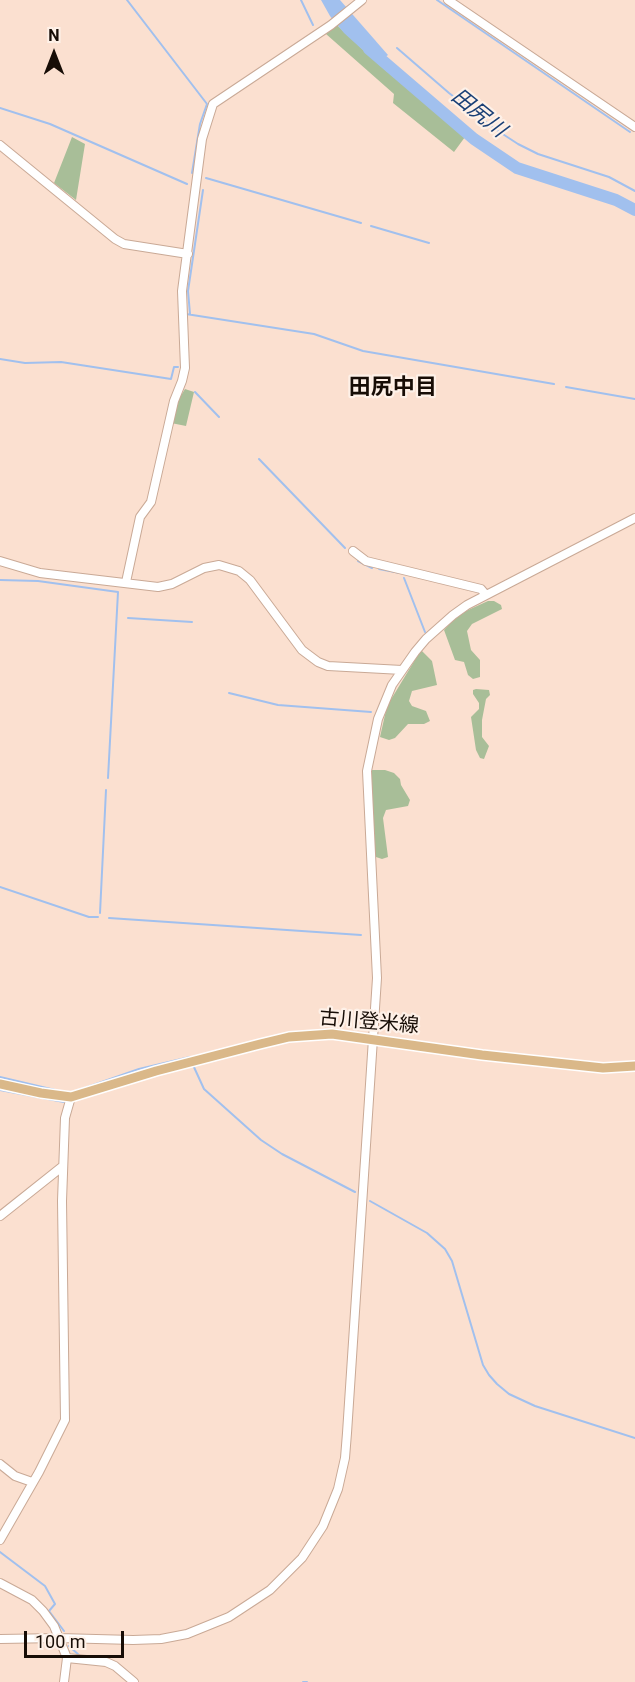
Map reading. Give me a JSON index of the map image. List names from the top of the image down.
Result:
{
  "streets": {
    "main road": ["古川登米線"]
  },
  "districts": ["田尻中目"],
  "water": ["田尻川"],
  "scale_bar": "100 m",
  "north": "top"
}
